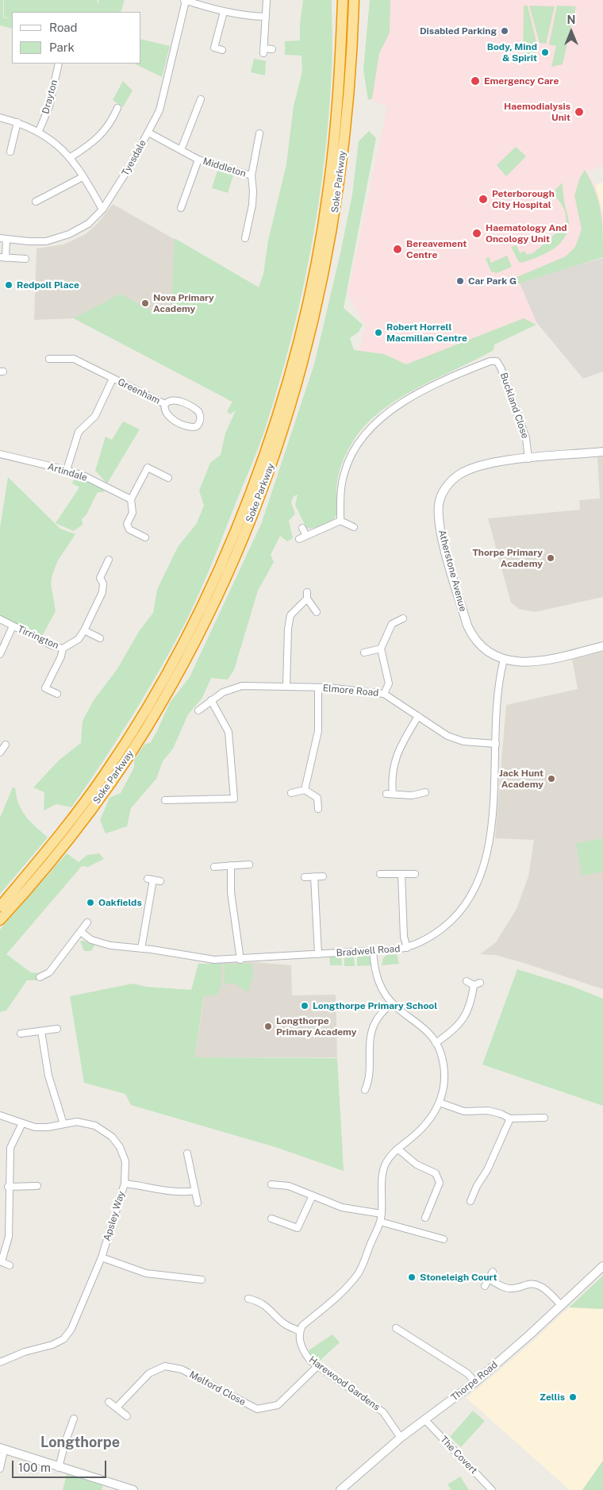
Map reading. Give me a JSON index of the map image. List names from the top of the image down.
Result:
{
  "streets": {
    "highway": ["Soke Parkway"],
    "street": [
      "Drayton",
      "Tyesdale",
      "Middleton",
      "Greenham",
      "Buckland Close",
      "Artindale",
      "Atherstone Avenue",
      "Tirrington",
      "Elmore Road",
      "Bradwell Road",
      "Apsley Way",
      "Thorpe Road",
      "Harewood Gardens",
      "Melford Close",
      "The Covert"
    ]
  },
  "crossings": [
    ["Tyesdale", "Middleton"],
    ["Greenham", "Artindale"],
    ["Buckland Close", "Atherstone Avenue"],
    ["Atherstone Avenue", "Bradwell Road"],
    ["Elmore Road", "Bradwell Road"],
    ["Thorpe Road", "Harewood Gardens"],
    ["Thorpe Road", "The Covert"],
    ["Harewood Gardens", "Melford Close"]
  ],
  "districts": ["Longthorpe"],
  "places": [
    "Disabled Parking",
    "Body, Mind & Spirit",
    "Emergency Care",
    "Haemodialysis Unit",
    "Peterborough City Hospital",
    "Haematology And Oncology Unit",
    "Bereavement Centre",
    "Car Park G",
    "Redpoll Place",
    "Nova Primary Academy",
    "Robert Horrell Macmillan Centre",
    "Thorpe Primary Academy",
    "Jack Hunt Academy",
    "Oakfields",
    "Longthorpe Primary School",
    "Longthorpe Primary Academy",
    "Stoneleigh Court",
    "Zellis"
  ],
  "legend": ["Road", "Park"],
  "scale_bar": "100 m",
  "north": "top"
}
